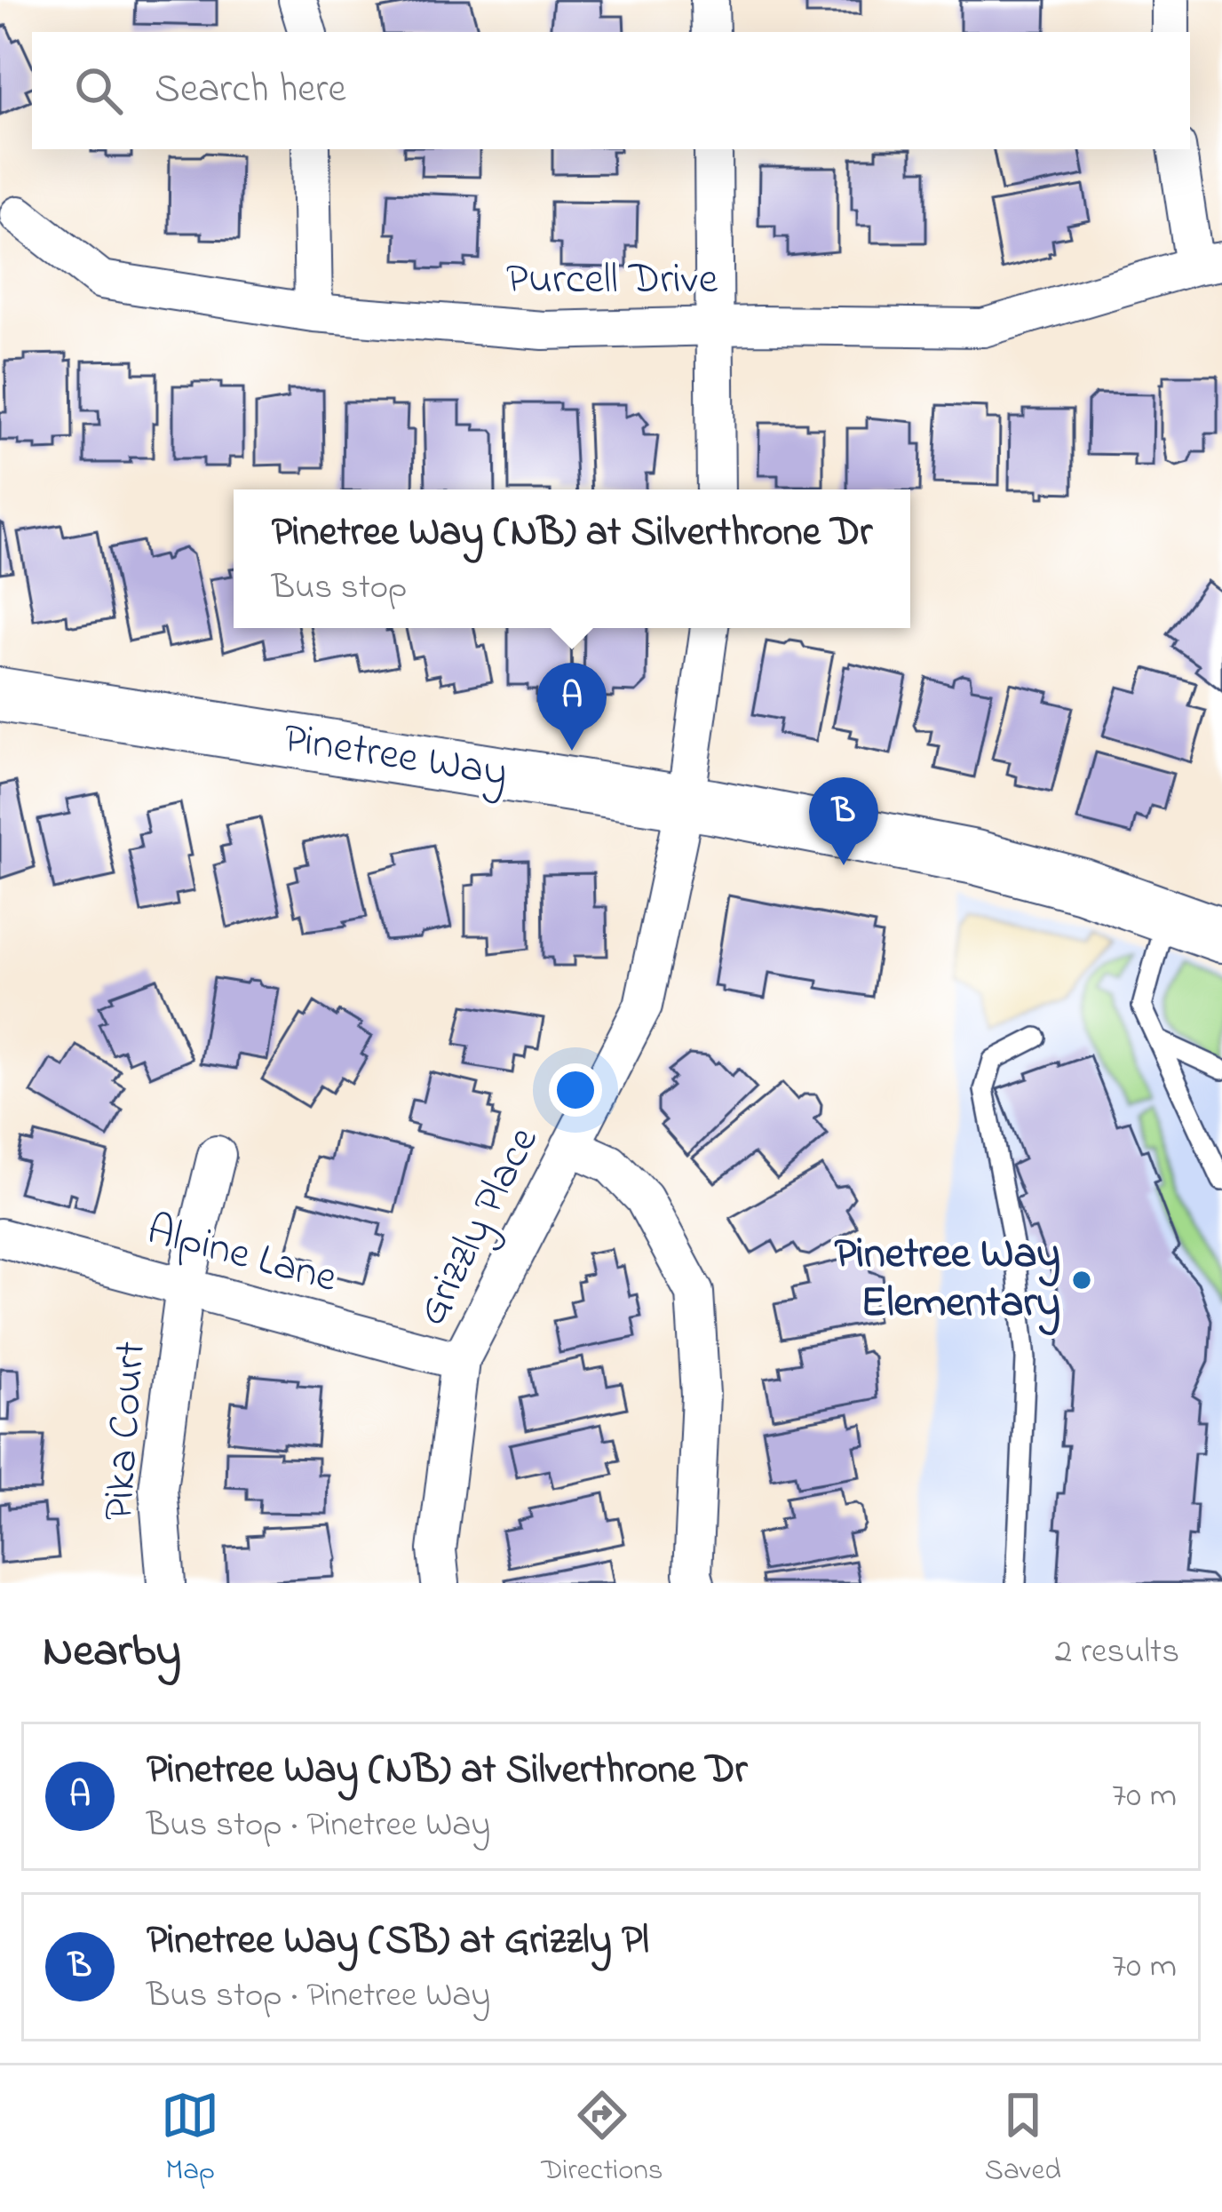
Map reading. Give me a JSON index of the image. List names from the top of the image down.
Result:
{
  "streets": {
    "street": [
      "Purcell Drive",
      "Pinetree Way",
      "Grizzly Place",
      "Alpine Lane",
      "Pika Court"
    ]
  },
  "crossings": [
    ["Pinetree Way", "Grizzly Place"],
    ["Grizzly Place", "Alpine Lane"],
    ["Alpine Lane", "Pika Court"]
  ],
  "places": ["Pinetree Way Elementary"],
  "page": {
    "search": "Search here",
    "popup": ["Pinetree Way (NB) at Silverthrone Dr", "Bus stop"],
    "pins": ["A", "B"],
    "heading": ["Nearby", "2 results"],
    "list": [
      {
        "mark": "A",
        "name": "Pinetree Way (NB) at Silverthrone Dr",
        "note": "Bus stop · Pinetree Way",
        "value": "70 m"
      },
      {
        "mark": "B",
        "name": "Pinetree Way (SB) at Grizzly Pl",
        "note": "Bus stop · Pinetree Way",
        "value": "70 m"
      }
    ],
    "nav": ["Map", "Directions", "Saved"]
  }
}
